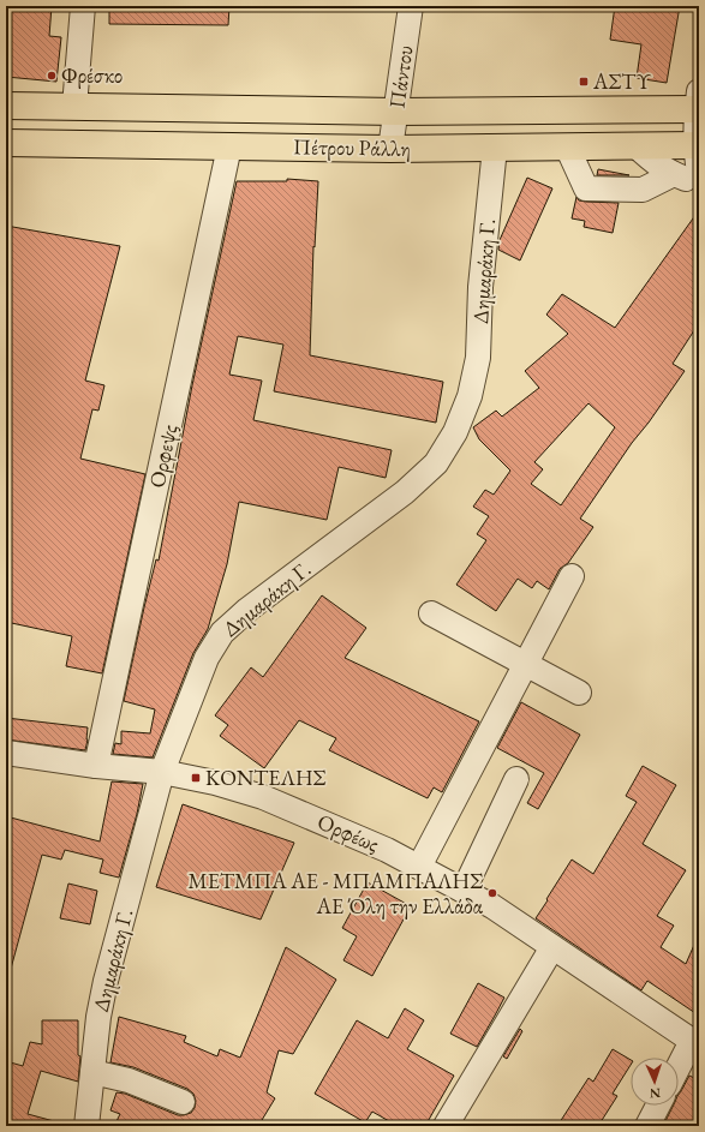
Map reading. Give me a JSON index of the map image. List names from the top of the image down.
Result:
{
  "streets": {
    "main road": ["Πέτρου Ράλλη"],
    "street": [
      "Πάντου",
      "Δημαράκη Γ.",
      "Ορφεψς",
      "Ορφέως"
    ]
  },
  "crossings": [
    ["Πάντου", "Πέτρου Ράλλη"],
    ["Πέτρου Ράλλη", "Δημαράκη Γ."],
    ["Πέτρου Ράλλη", "Ορφεψς"],
    ["Δημαράκη Γ.", "Ορφέως"],
    ["Ορφεψς", "Ορφέως"]
  ],
  "places": {
    "other": ["Φρέσκο", "ΜΕΤΜΠΑ ΑΕ - ΜΠΑΜΠΑΛΗΣ ΑΕ Όλη την Ελλάδα"],
    "transit": ["ΑΣΤΥ", "ΚΟΝΤΕΛΗΣ"]
  },
  "north": "bottom"
}
